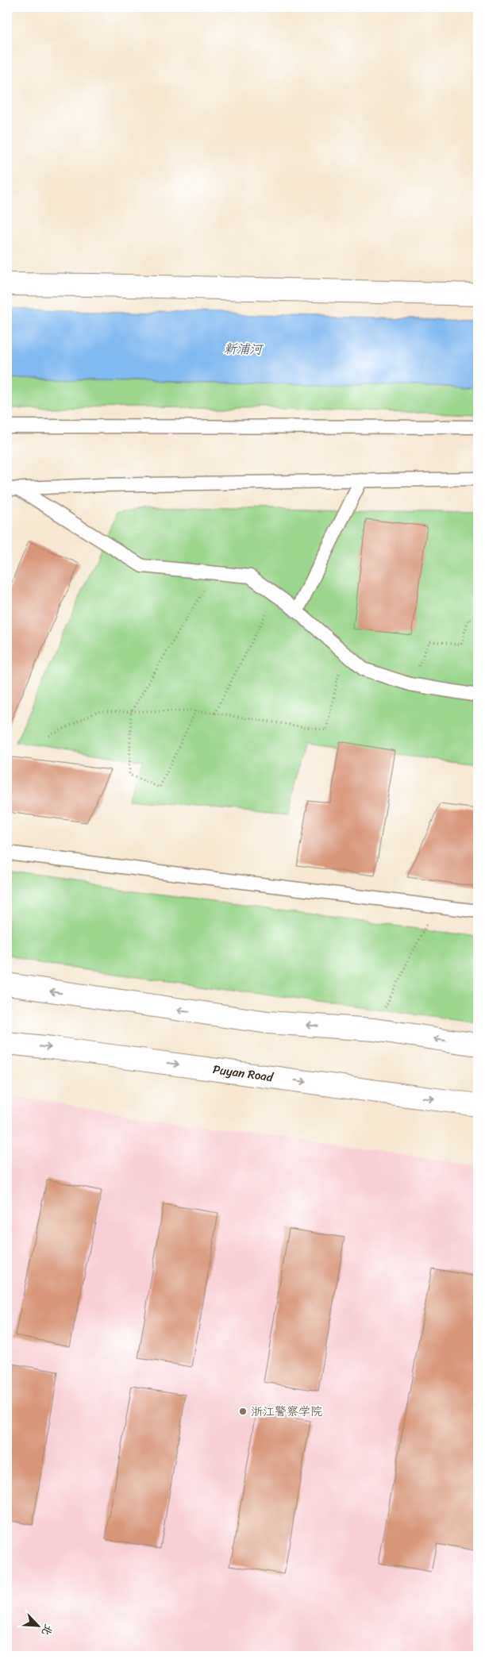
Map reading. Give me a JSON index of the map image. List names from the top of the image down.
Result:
{
  "streets": {
    "main road": ["Puyan Road"]
  },
  "water": ["新浦河"],
  "places": ["浙江警察学院"],
  "north": "bottom right"
}
